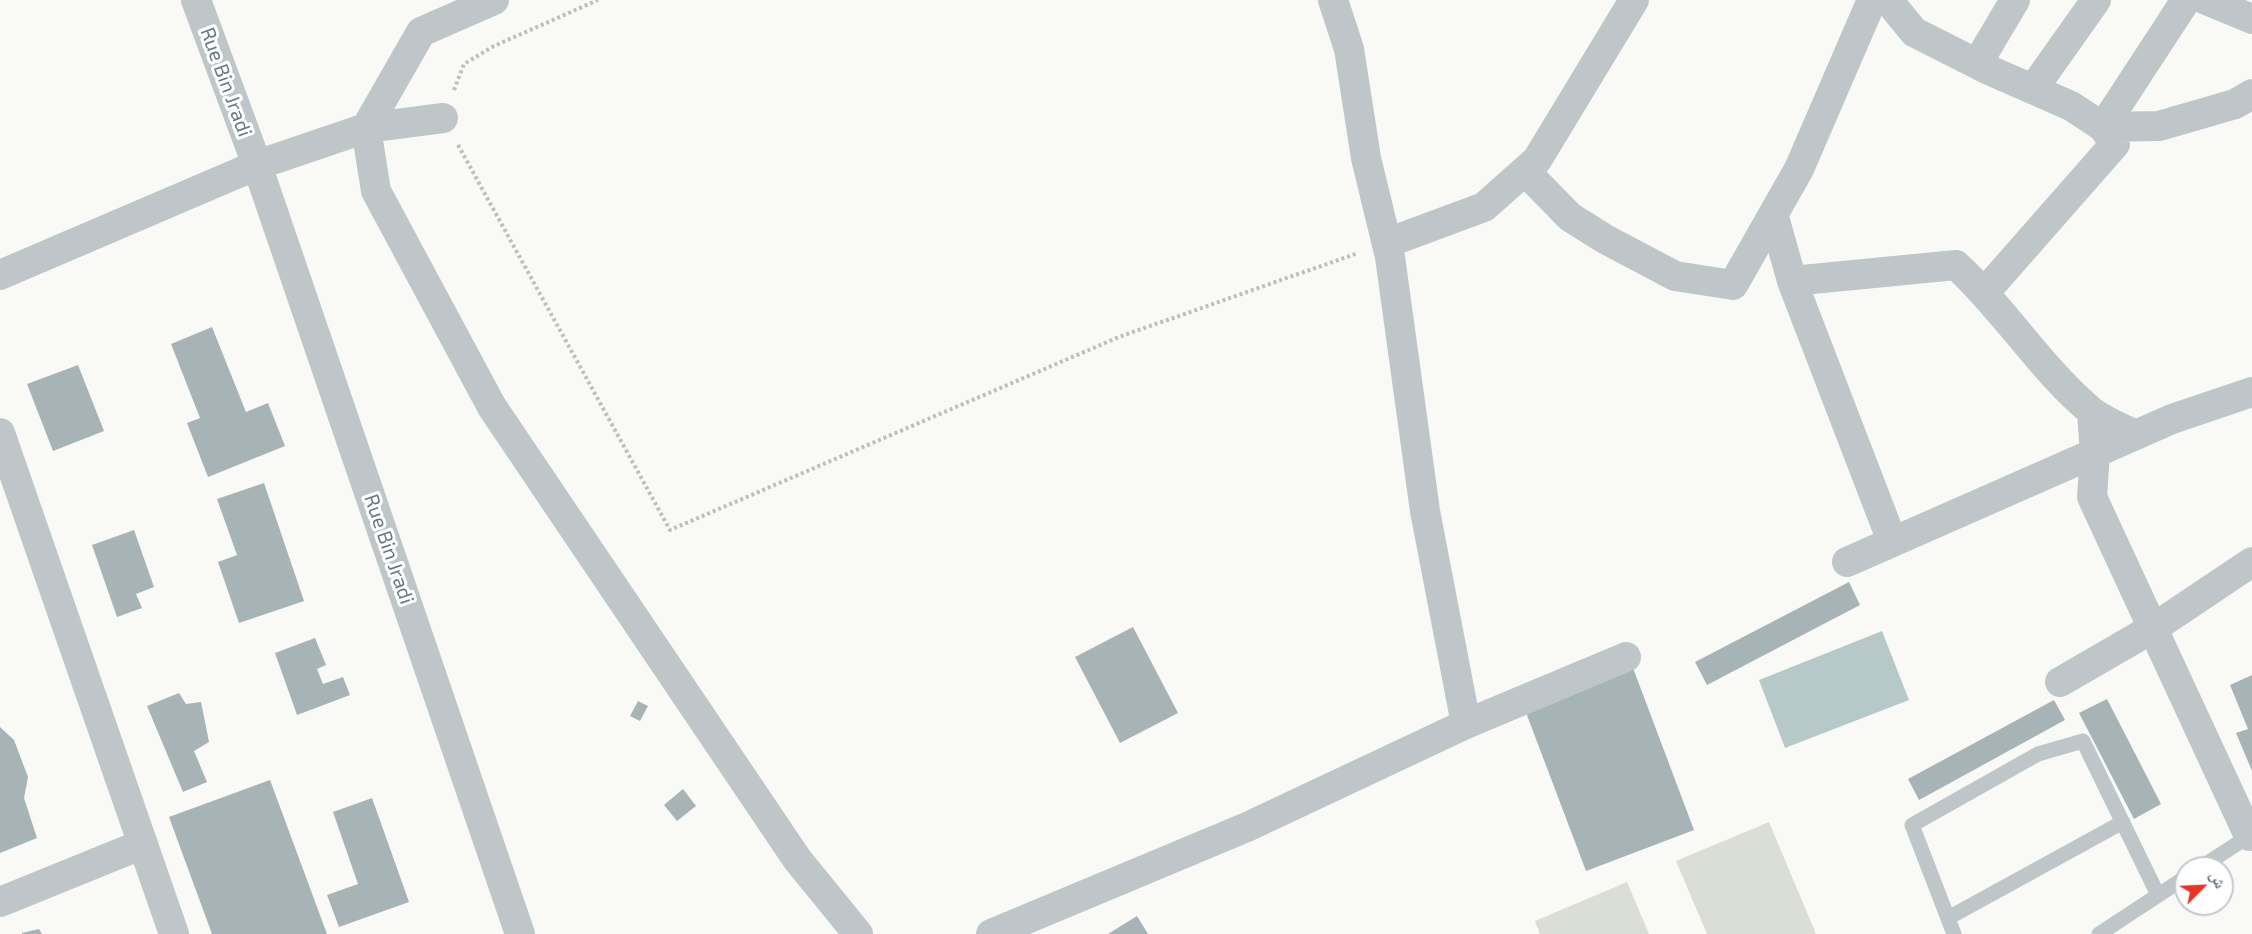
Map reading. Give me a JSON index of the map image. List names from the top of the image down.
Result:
{
  "streets": {
    "street": ["Rue Bin Jradi"]
  },
  "north": "top right"
}
